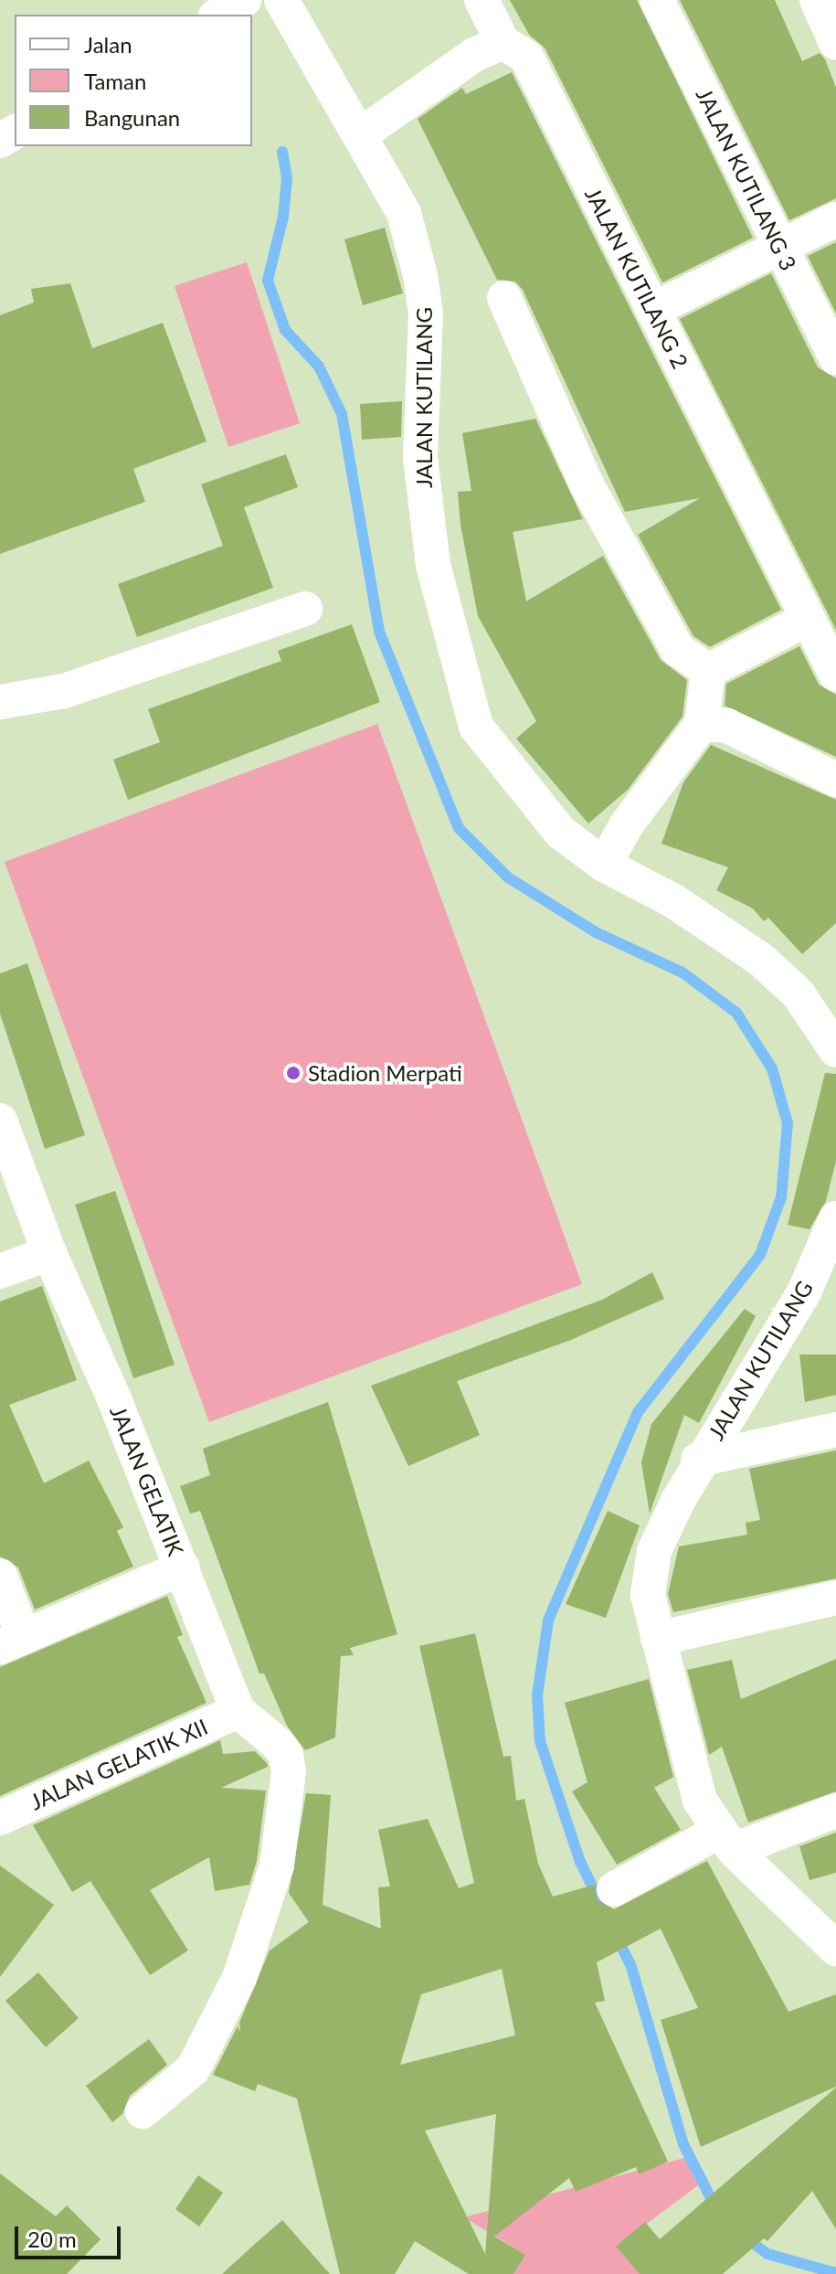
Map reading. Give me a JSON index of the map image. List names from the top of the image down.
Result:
{
  "streets": {
    "street": [
      "JALAN KUTILANG 3",
      "JALAN KUTILANG 2",
      "JALAN KUTILANG",
      "JALAN GELATIK",
      "JALAN GELATIK XII"
    ]
  },
  "crossings": [
    ["JALAN GELATIK", "JALAN GELATIK XII"]
  ],
  "places": ["Stadion Merpati"],
  "legend": ["Jalan", "Taman", "Bangunan"],
  "scale_bar": "20 m"
}
